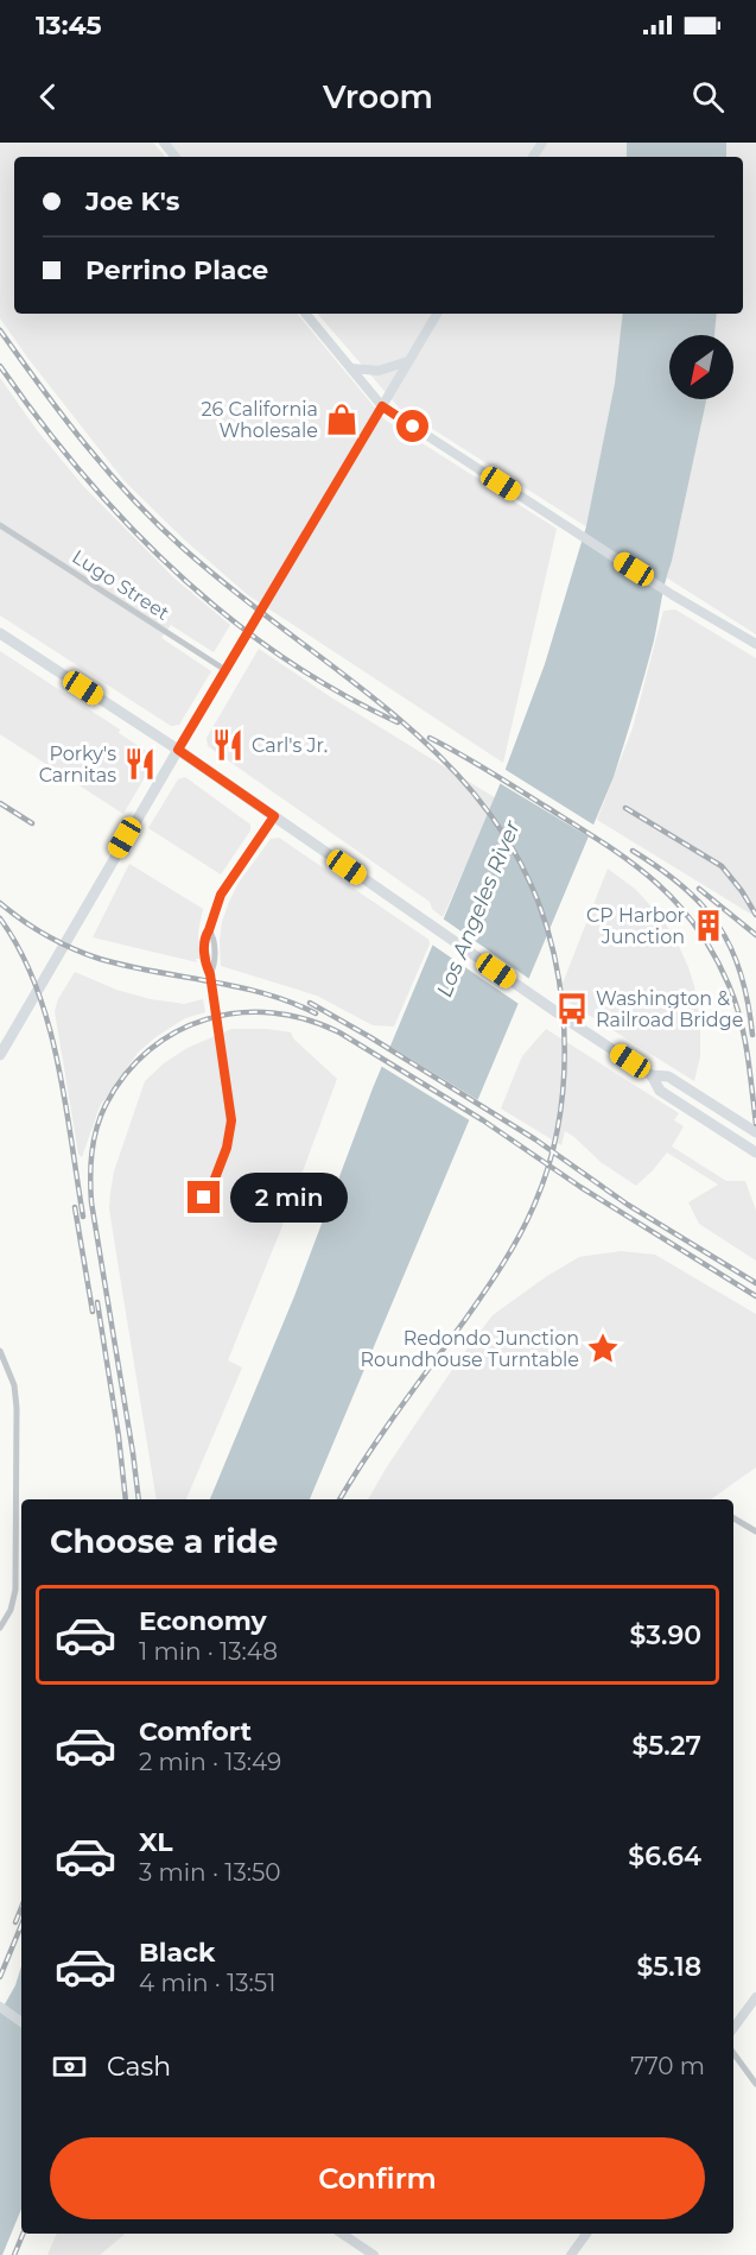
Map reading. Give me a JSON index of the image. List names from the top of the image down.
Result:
{
  "streets": {
    "street": ["Lugo Street"]
  },
  "water": ["Los Angeles River"],
  "places": {
    "shop": ["26 California Wholesale"],
    "restaurant": ["Carl's Jr.", "Porky's Carnitas"],
    "building": ["CP Harbor Junction"],
    "bus stop": ["Washington & Railroad Bridge"],
    "place": ["Redondo Junction Roundhouse Turntable"]
  },
  "north": "bottom left",
  "page": {
    "status": "13:45",
    "header": "Vroom",
    "banner": ["Joe K's", "Perrino Place"],
    "bubble": "2 min",
    "heading": "Choose a ride",
    "list": [
      {
        "name": "Economy",
        "note": "1 min · 13:48",
        "value": "$3.90"
      },
      {
        "name": "Comfort",
        "note": "2 min · 13:49",
        "value": "$5.27"
      },
      {
        "name": "XL",
        "note": "3 min · 13:50",
        "value": "$6.64"
      },
      {
        "name": "Black",
        "note": "4 min · 13:51",
        "value": "$5.18"
      }
    ],
    "pay": ["Cash", "770 m"],
    "buttons": "Confirm"
  }
}
